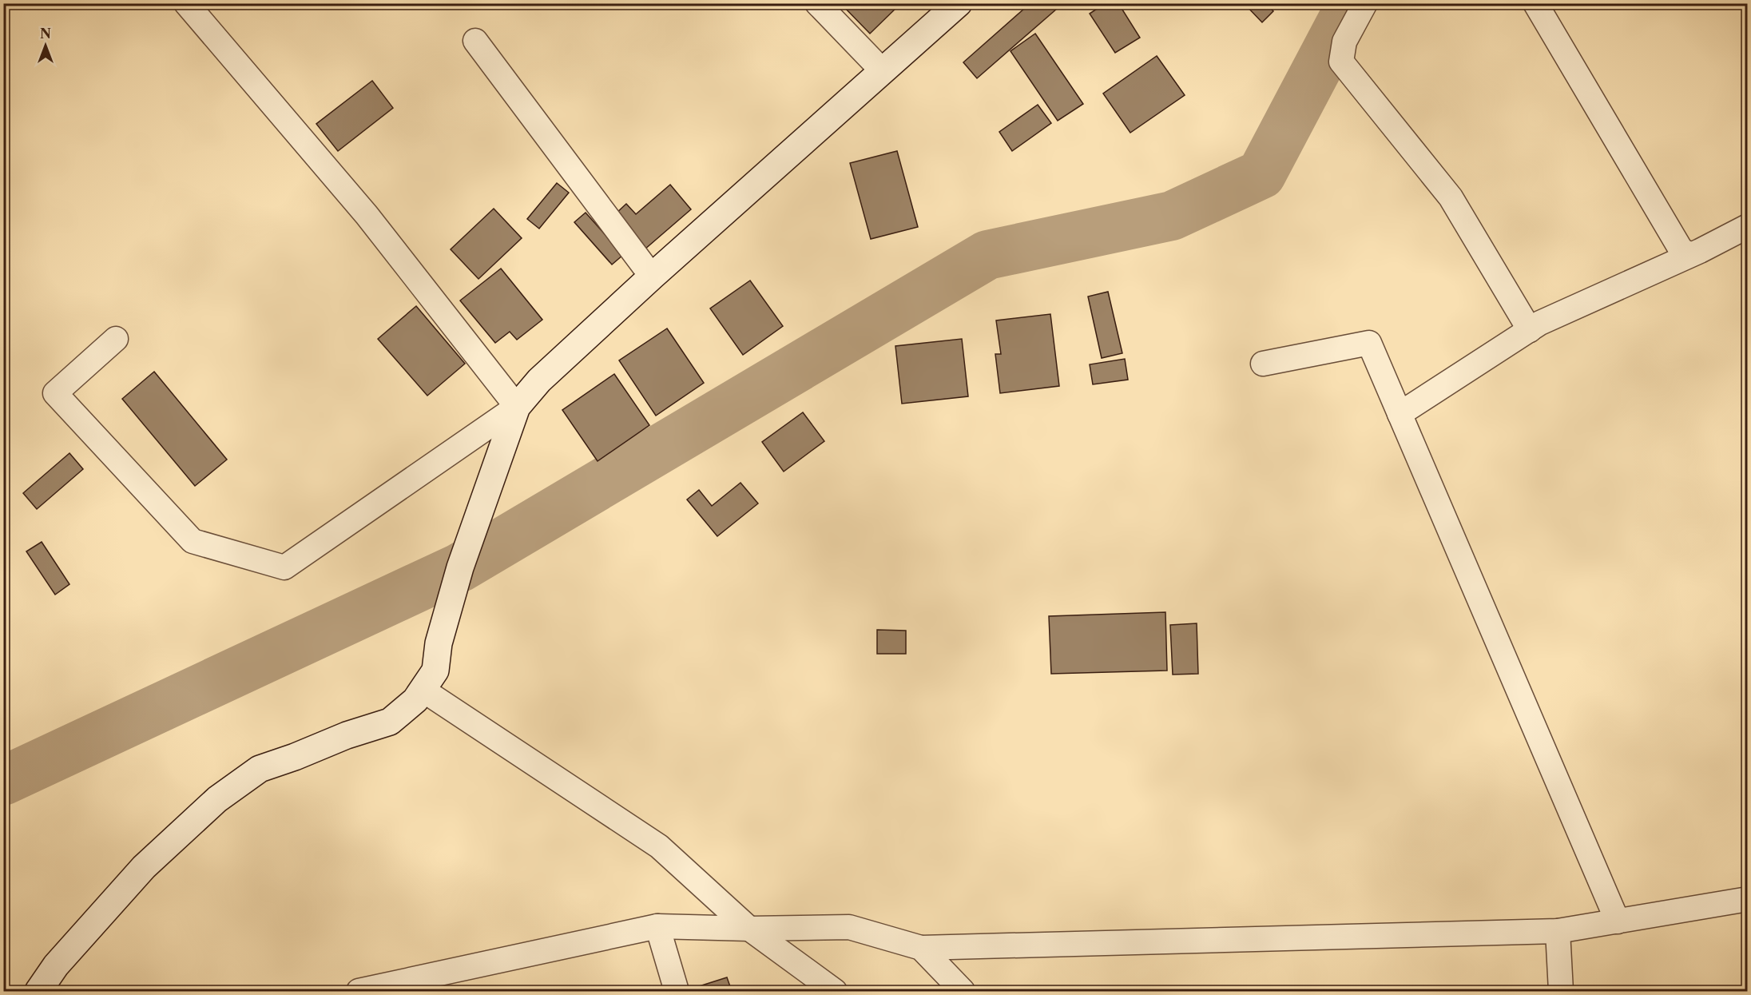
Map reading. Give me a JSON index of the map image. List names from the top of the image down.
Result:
{
  "north": "top"
}
